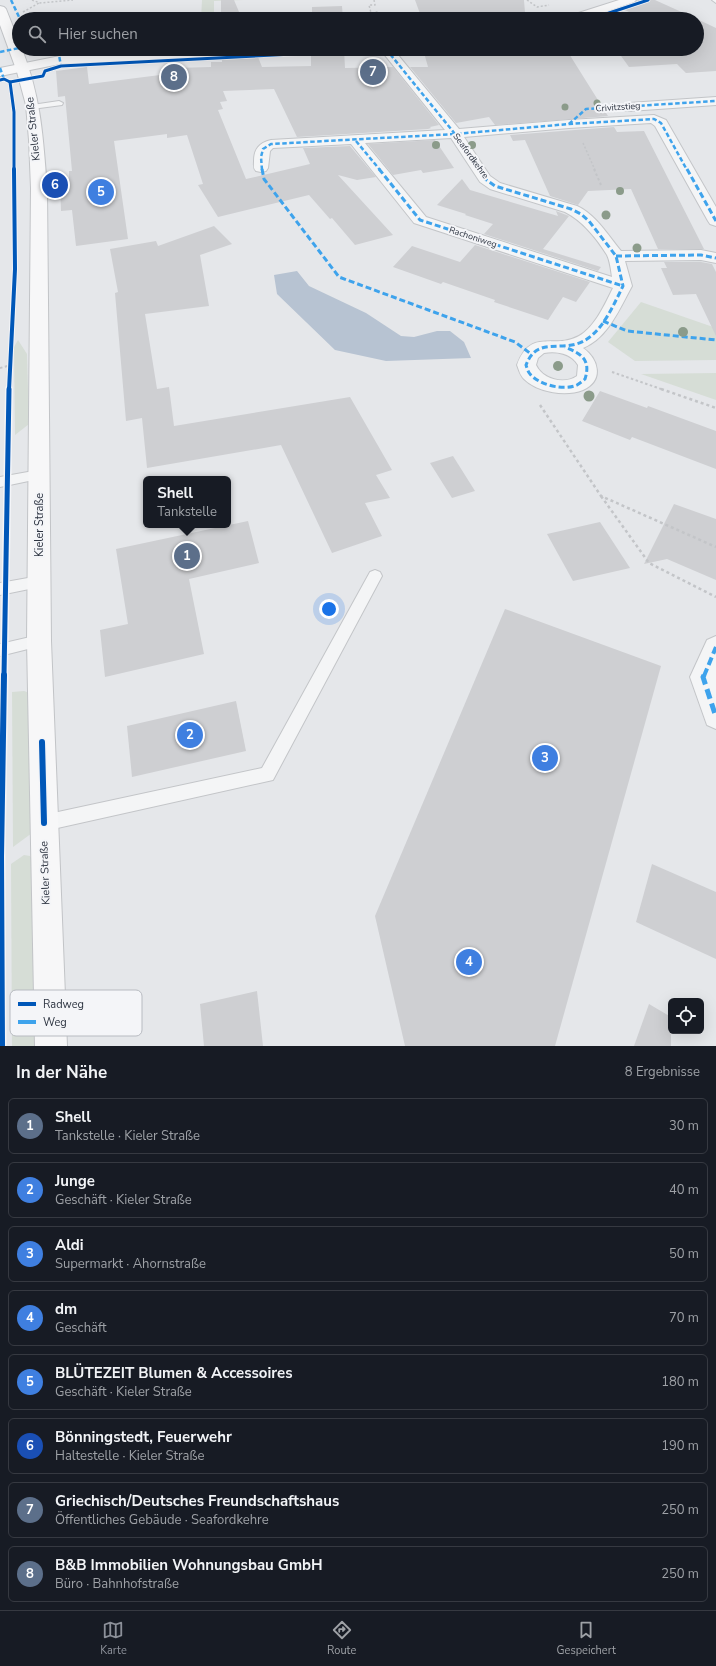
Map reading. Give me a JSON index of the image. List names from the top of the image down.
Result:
{
  "streets": {
    "main road": ["Kieler Straße"],
    "street": ["Crivitzstieg", "Seafordkehre", "Rachoniweg"]
  },
  "crossings": [
    ["Seafordkehre", "Rachoniweg"]
  ],
  "legend": ["Radweg", "Weg"],
  "page": {
    "search": "Hier suchen",
    "pins": [
      "7",
      "8",
      "6",
      "5",
      "1",
      "2",
      "3",
      "4"
    ],
    "popup": ["Shell", "Tankstelle"],
    "heading": ["In der Nähe", "8 Ergebnisse"],
    "list": [
      {
        "mark": "1",
        "name": "Shell",
        "note": "Tankstelle · Kieler Straße",
        "value": "30 m"
      },
      {
        "mark": "2",
        "name": "Junge",
        "note": "Geschäft · Kieler Straße",
        "value": "40 m"
      },
      {
        "mark": "3",
        "name": "Aldi",
        "note": "Supermarkt · Ahornstraße",
        "value": "50 m"
      },
      {
        "mark": "4",
        "name": "dm",
        "note": "Geschäft",
        "value": "70 m"
      },
      {
        "mark": "5",
        "name": "BLÜTEZEIT Blumen & Accessoires",
        "note": "Geschäft · Kieler Straße",
        "value": "180 m"
      },
      {
        "mark": "6",
        "name": "Bönningstedt, Feuerwehr",
        "note": "Haltestelle · Kieler Straße",
        "value": "190 m"
      },
      {
        "mark": "7",
        "name": "Griechisch/Deutsches Freundschaftshaus",
        "note": "Öffentliches Gebäude · Seafordkehre",
        "value": "250 m"
      },
      {
        "mark": "8",
        "name": "B&B Immobilien Wohnungsbau GmbH",
        "note": "Büro · Bahnhofstraße",
        "value": "250 m"
      }
    ],
    "nav": ["Karte", "Route", "Gespeichert"]
  }
}
